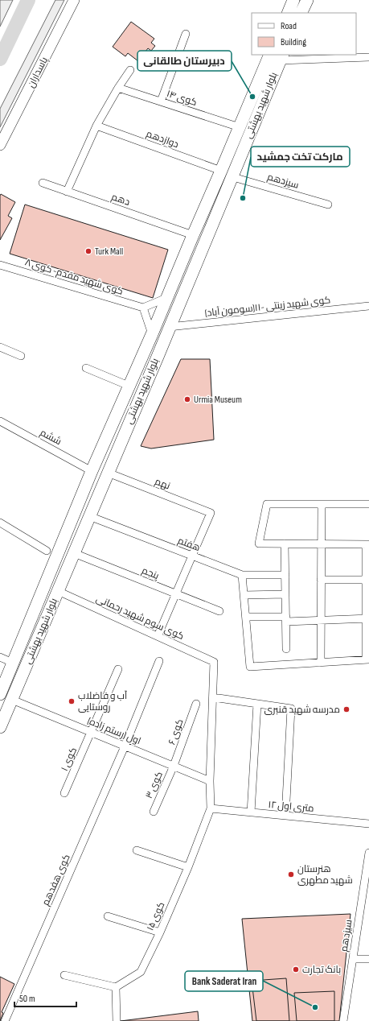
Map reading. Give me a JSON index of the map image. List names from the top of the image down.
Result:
{
  "streets": {
    "main road": ["پاسداران", "بلوار شهید بهشتی"],
    "street": [
      "کوی ۱۴",
      "دوازدهم",
      "سیزدهم",
      "دهم",
      "کوی شهید مقدم- کوی ۸",
      "کوی شهید زینتی -۱۱(سومون آباد)",
      "ششم",
      "نهم",
      "هفتم",
      "پنجم",
      "کوی سوم شهید رحمانی",
      "اول (رستم زاده)",
      "کوی ۶",
      "کوی ۱",
      "کوی ۳",
      "۱۲ متری اول",
      "کوی هفدهم",
      "کوی ۱۵"
    ]
  },
  "crossings": [
    ["کوی ۱۴", "بلوار شهید بهشتی"],
    ["بلوار شهید بهشتی", "دوازدهم"],
    ["بلوار شهید بهشتی", "سیزدهم"],
    ["بلوار شهید بهشتی", "دهم"],
    ["بلوار شهید بهشتی", "کوی شهید زینتی -۱۱(سومون آباد)"],
    ["بلوار شهید بهشتی", "ششم"],
    ["بلوار شهید بهشتی", "نهم"],
    ["بلوار شهید بهشتی", "هفتم"],
    ["بلوار شهید بهشتی", "پنجم"],
    ["بلوار شهید بهشتی", "کوی سوم شهید رحمانی"],
    ["بلوار شهید بهشتی", "اول (رستم زاده)"],
    ["نهم", "هفتم"],
    ["اول (رستم زاده)", "کوی ۶"],
    ["اول (رستم زاده)", "کوی ۱"],
    ["اول (رستم زاده)", "کوی ۳"],
    ["اول (رستم زاده)", "کوی هفدهم"],
    ["کوی ۶", "کوی ۳"],
    ["۱۲ متری اول", "کوی ۱۵"]
  ],
  "places": [
    "دبیرستان طالقانی",
    "مارکت تخت جمشید",
    "Turk Mall",
    "Urmia Museum",
    "آب و فاضلاب روستایی",
    "مدرسه شهید قنبری",
    "هنرستان شهید مطهری",
    "بانک تجارت",
    "Bank Saderat Iran"
  ],
  "legend": ["Road", "Building"],
  "scale_bar": "50 m"
}
